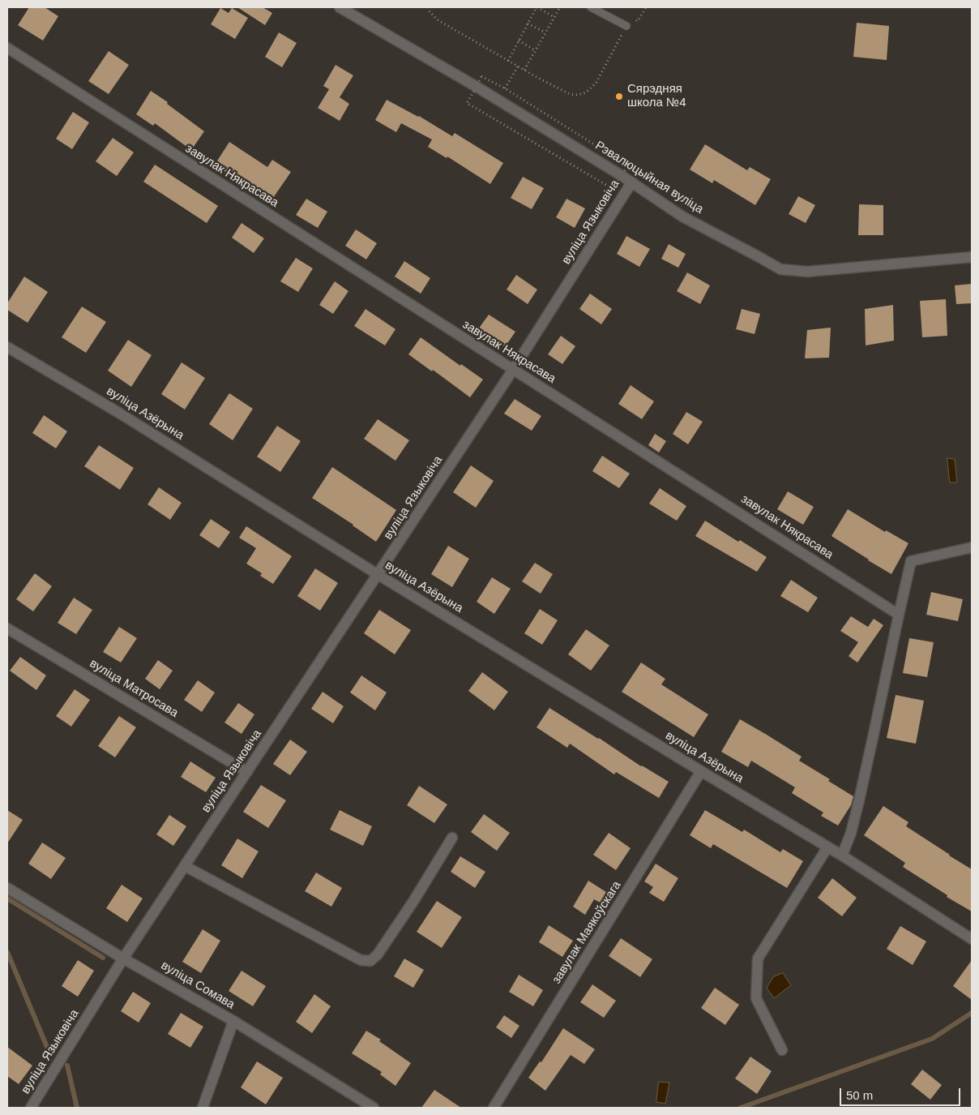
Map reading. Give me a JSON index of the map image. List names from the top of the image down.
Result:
{
  "streets": {
    "street": [
      "завулак Някрасава",
      "Рэвалюцыйная вуліца",
      "вуліца Языковіча",
      "вуліца Азёрына",
      "вуліца Матросава",
      "завулак Маякоўскага",
      "вуліца Сомава"
    ]
  },
  "crossings": [
    ["завулак Някрасава", "вуліца Языковіча"],
    ["Рэвалюцыйная вуліца", "вуліца Языковіча"],
    ["вуліца Языковіча", "вуліца Азёрына"],
    ["вуліца Языковіча", "вуліца Матросава"],
    ["вуліца Языковіча", "вуліца Сомава"],
    ["вуліца Азёрына", "завулак Маякоўскага"]
  ],
  "places": ["Сярэдняя школа №4"],
  "scale_bar": "50 m"
}
